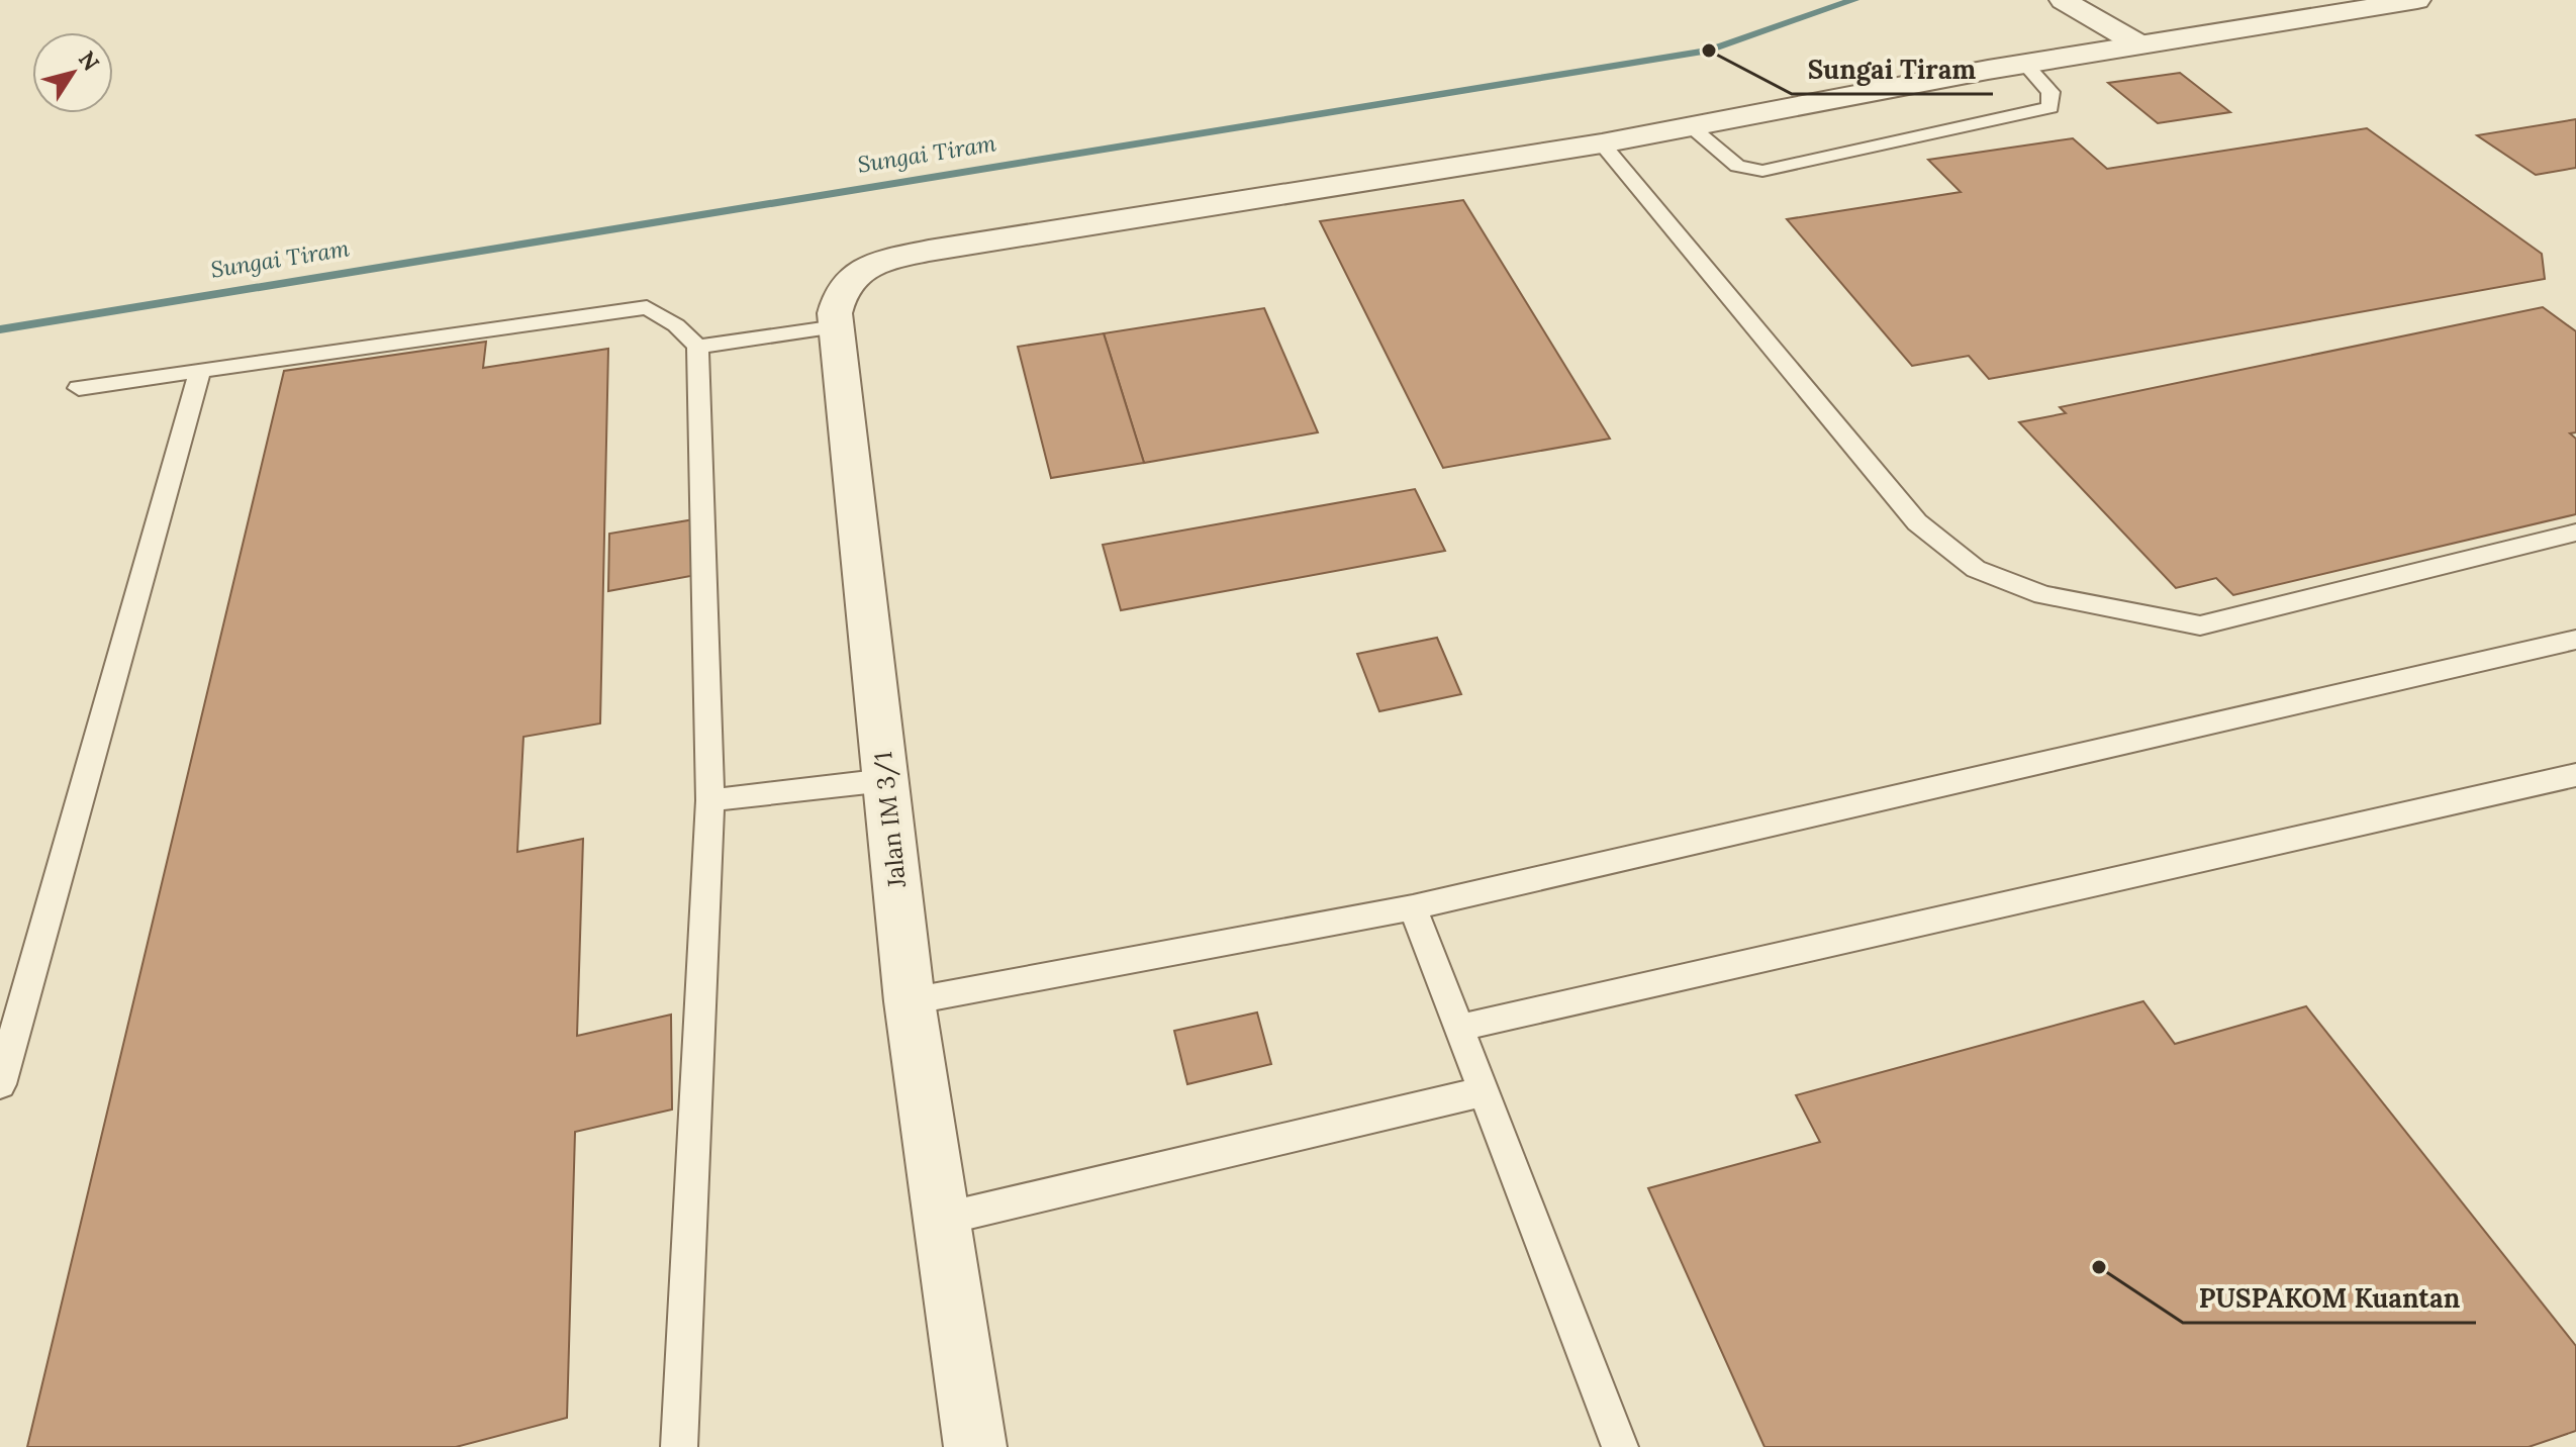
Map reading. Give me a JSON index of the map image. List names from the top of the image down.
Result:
{
  "streets": {
    "street": ["Jalan IM 3/1"]
  },
  "water": ["Sungai Tiram"],
  "places": ["Sungai Tiram", "PUSPAKOM Kuantan"],
  "north": "top right"
}
